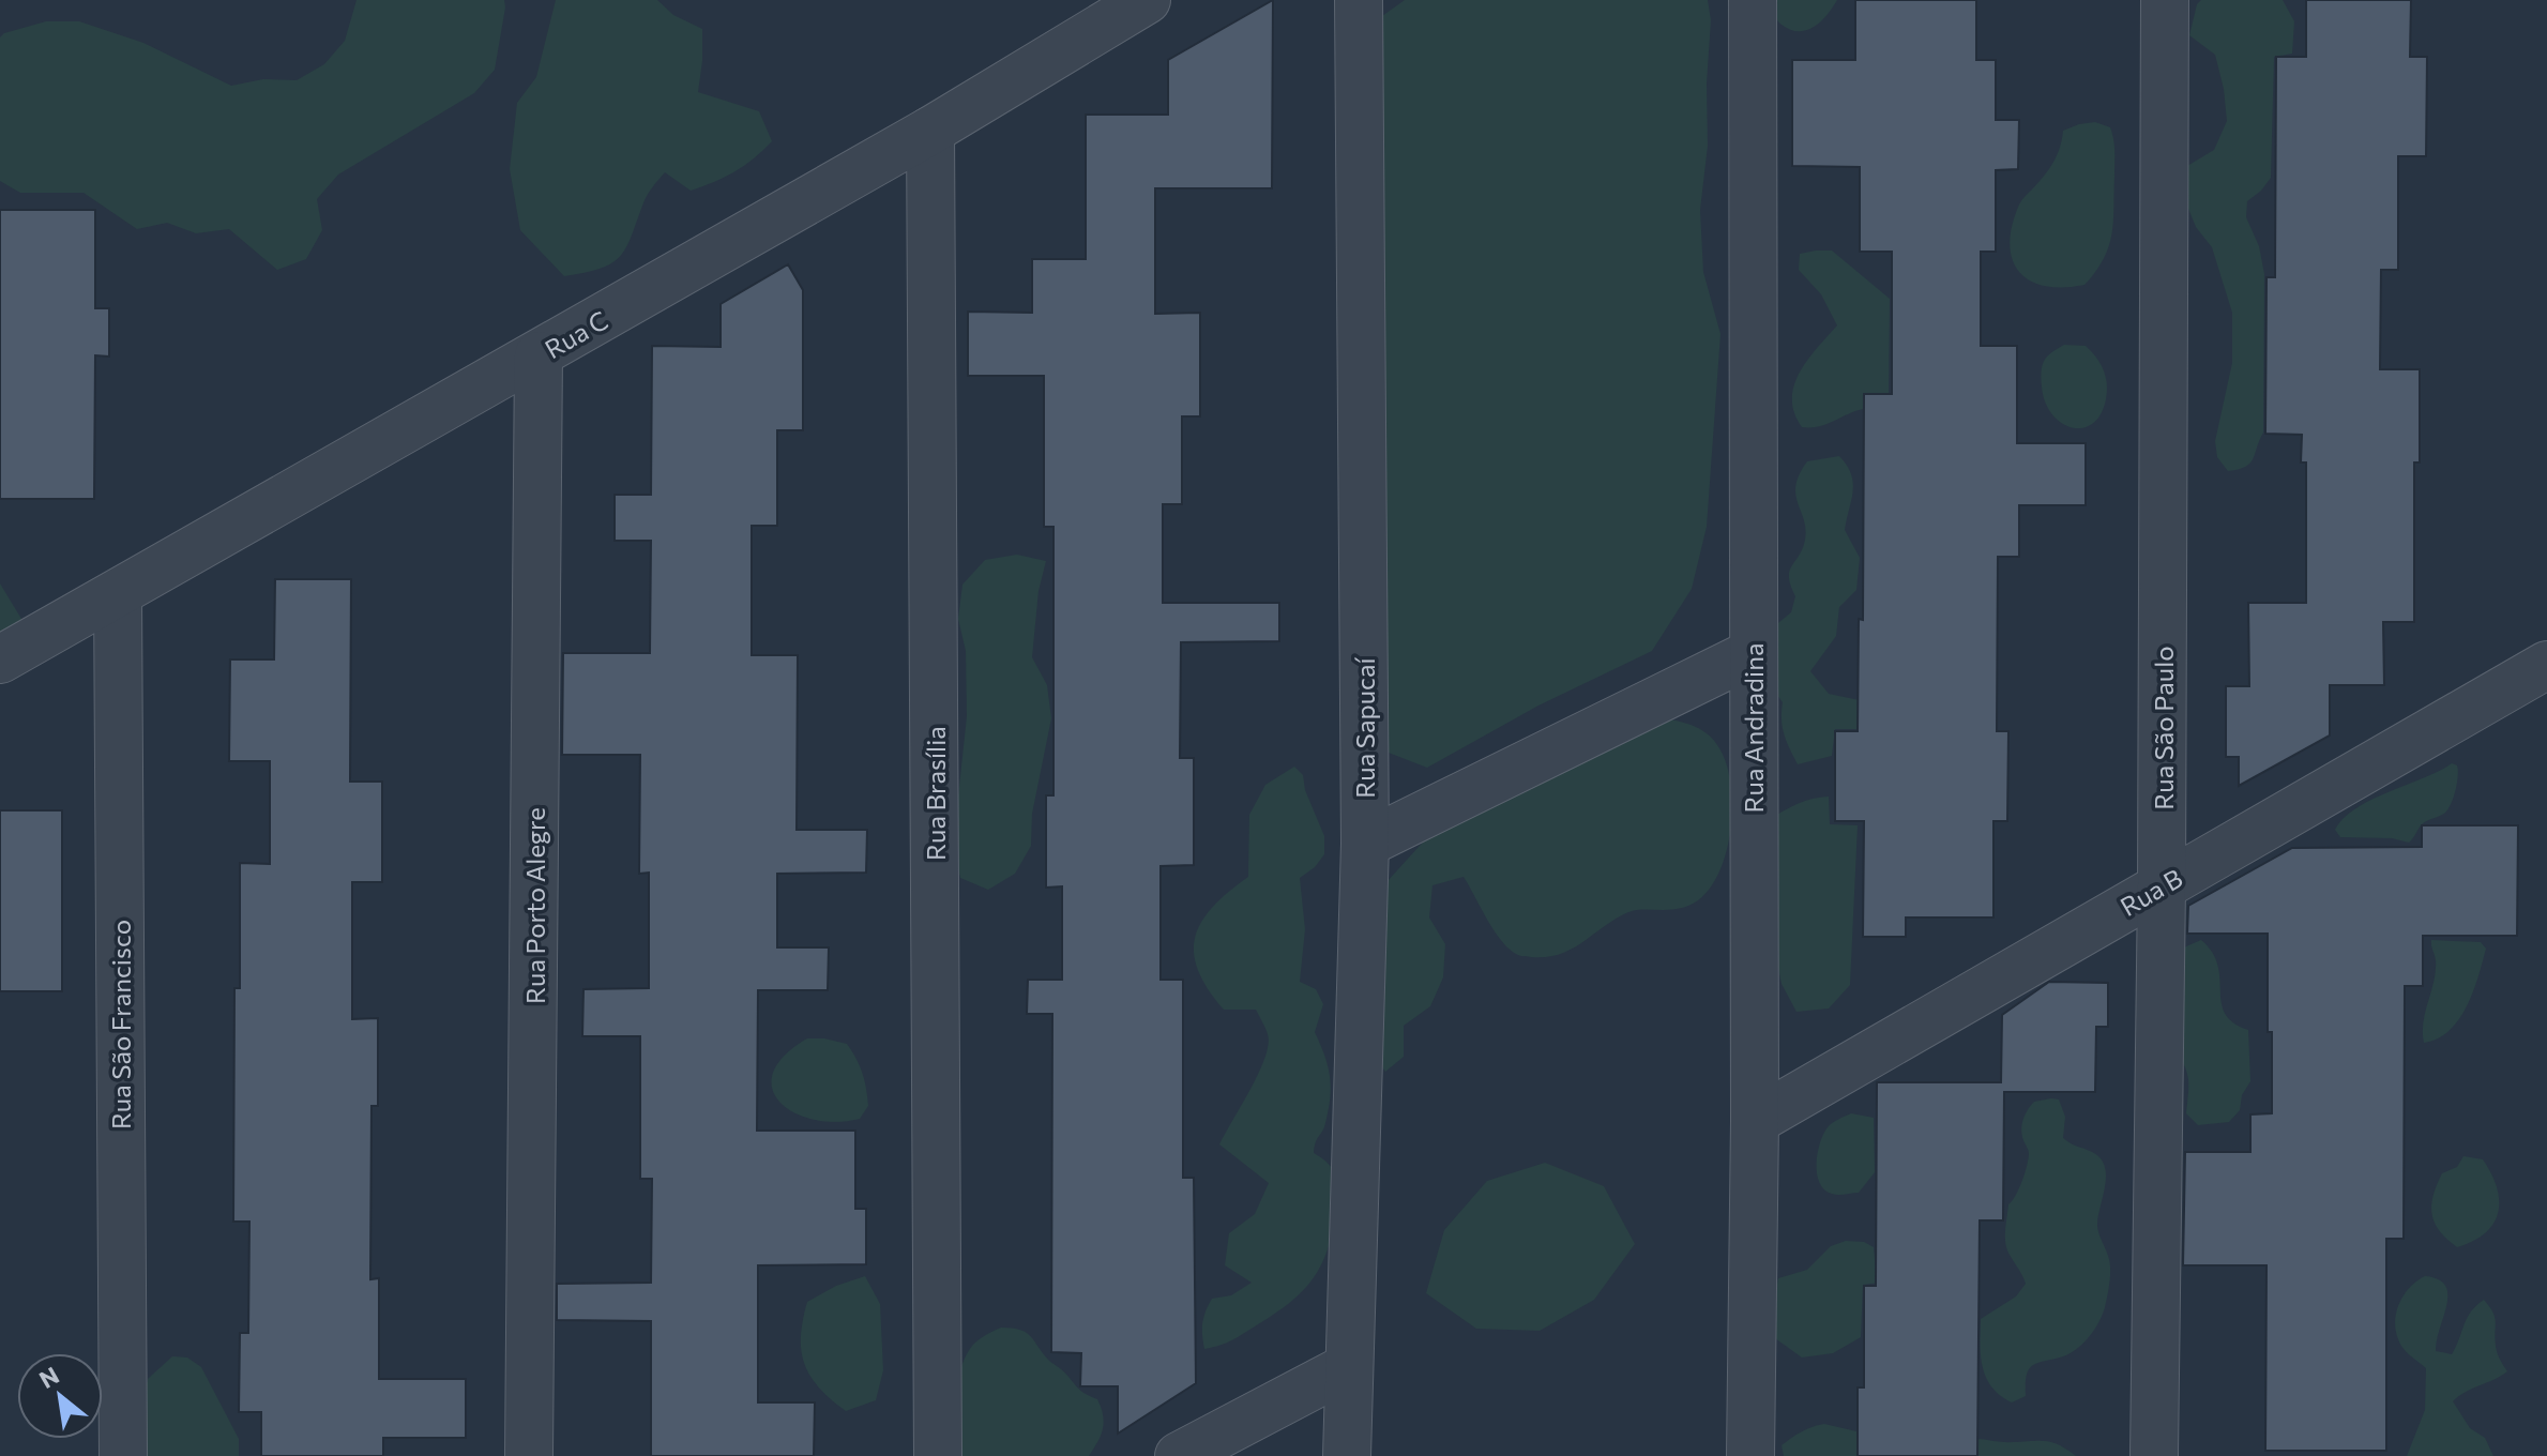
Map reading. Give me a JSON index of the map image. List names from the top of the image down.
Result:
{
  "streets": {
    "street": [
      "Rua C",
      "Rua Sapucaí",
      "Rua Andradina",
      "Rua São Paulo",
      "Rua Brasília",
      "Rua B",
      "Rua Porto Alegre",
      "Rua São Francisco"
    ]
  },
  "crossings": [
    ["Rua C", "Rua Brasília"],
    ["Rua C", "Rua Porto Alegre"],
    ["Rua C", "Rua São Francisco"],
    ["Rua Andradina", "Rua B"],
    ["Rua São Paulo", "Rua B"]
  ],
  "north": "top left"
}
